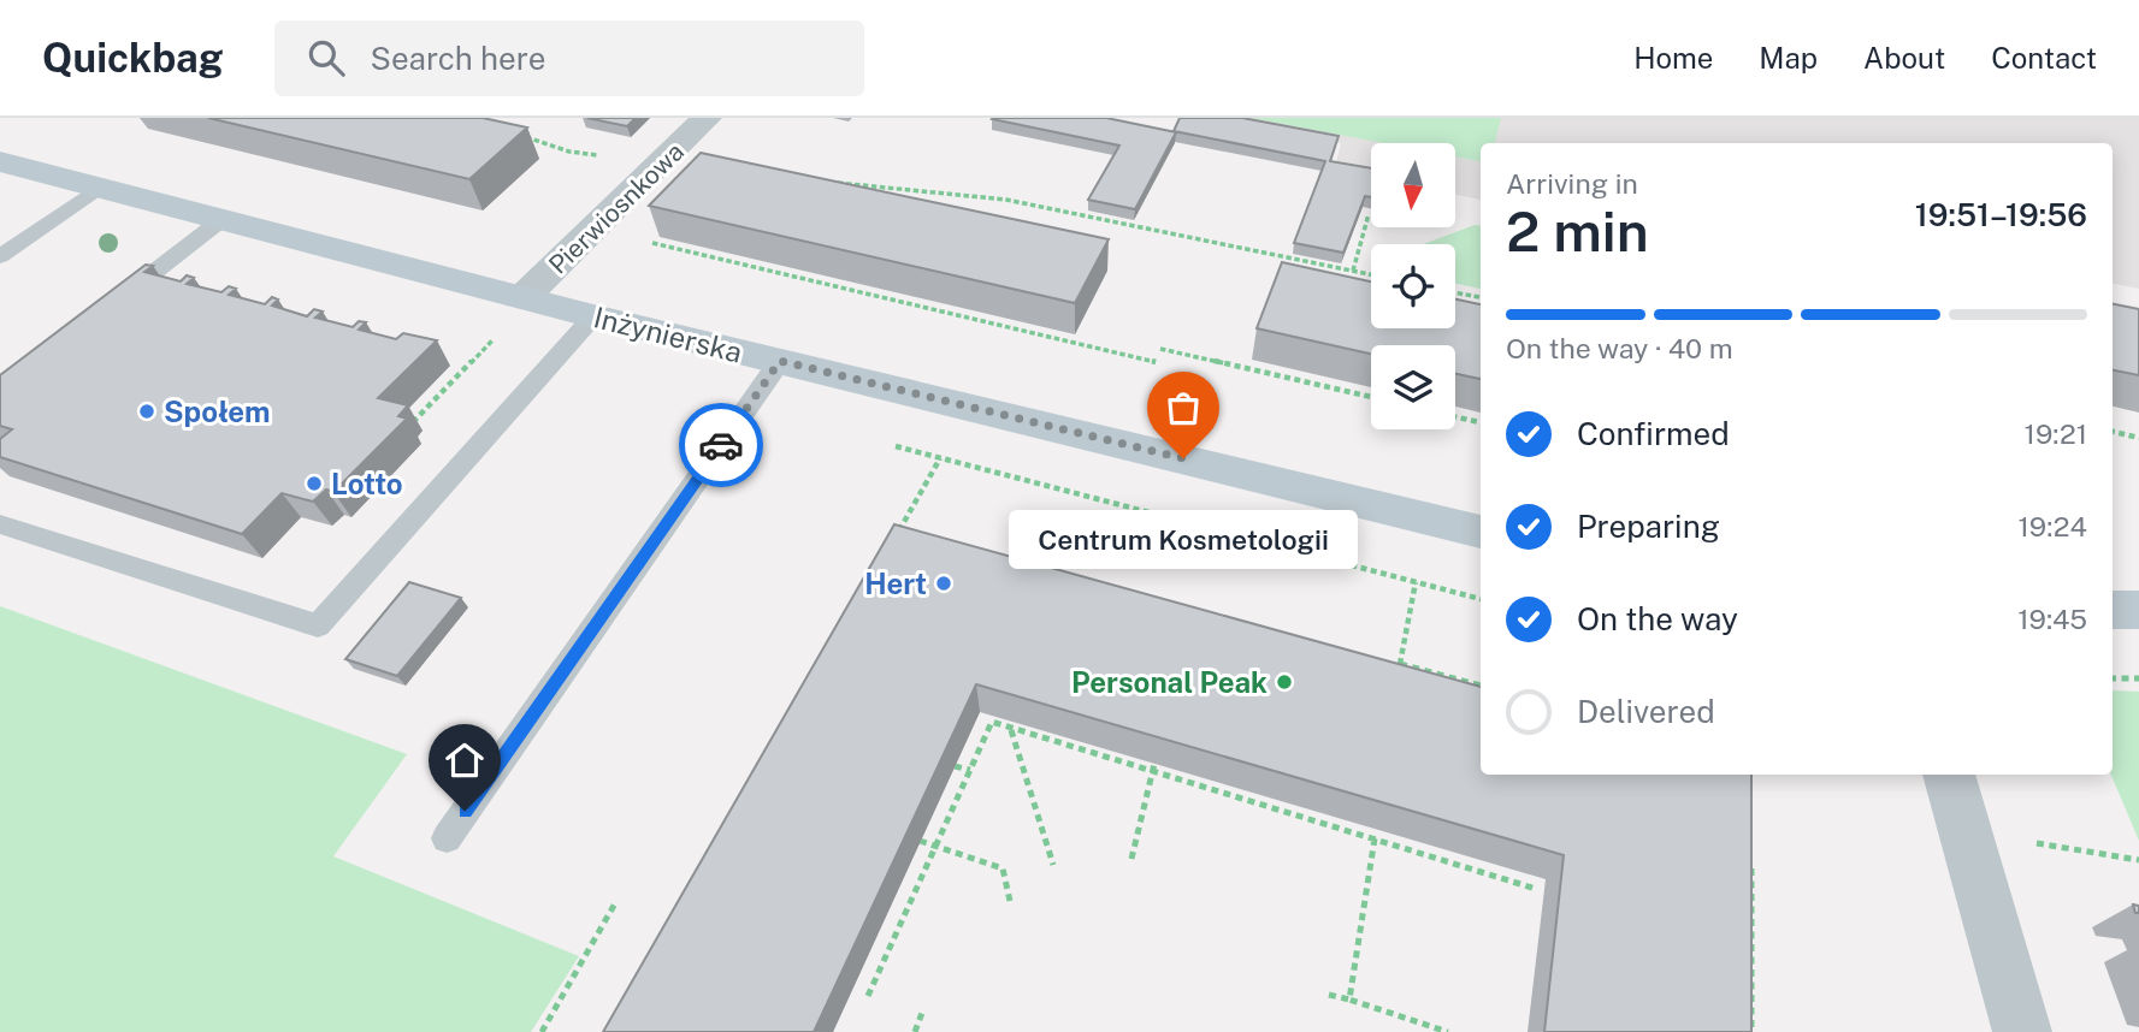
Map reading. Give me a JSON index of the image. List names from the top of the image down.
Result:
{
  "streets": {
    "street": ["Pierwiosnkowa", "Inżynierska"]
  },
  "crossings": [
    ["Pierwiosnkowa", "Inżynierska"]
  ],
  "places": [
    "Społem",
    "Centrum Kosmetologii",
    "Lotto",
    "Hert",
    "Personal Peak"
  ],
  "north": "bottom",
  "page": {
    "header": "Quickbag",
    "search": "Search here",
    "nav": [
      "Home",
      "Map",
      "About",
      "Contact"
    ],
    "heading": ["2 min", "Arriving in", "19:51–19:56"],
    "bar": "On the way · 40 m",
    "list": [
      ["Confirmed", "19:21"],
      ["Preparing", "19:24"],
      ["On the way", "19:45"],
      "Delivered"
    ],
    "bubble": "Centrum Kosmetologii"
  }
}
